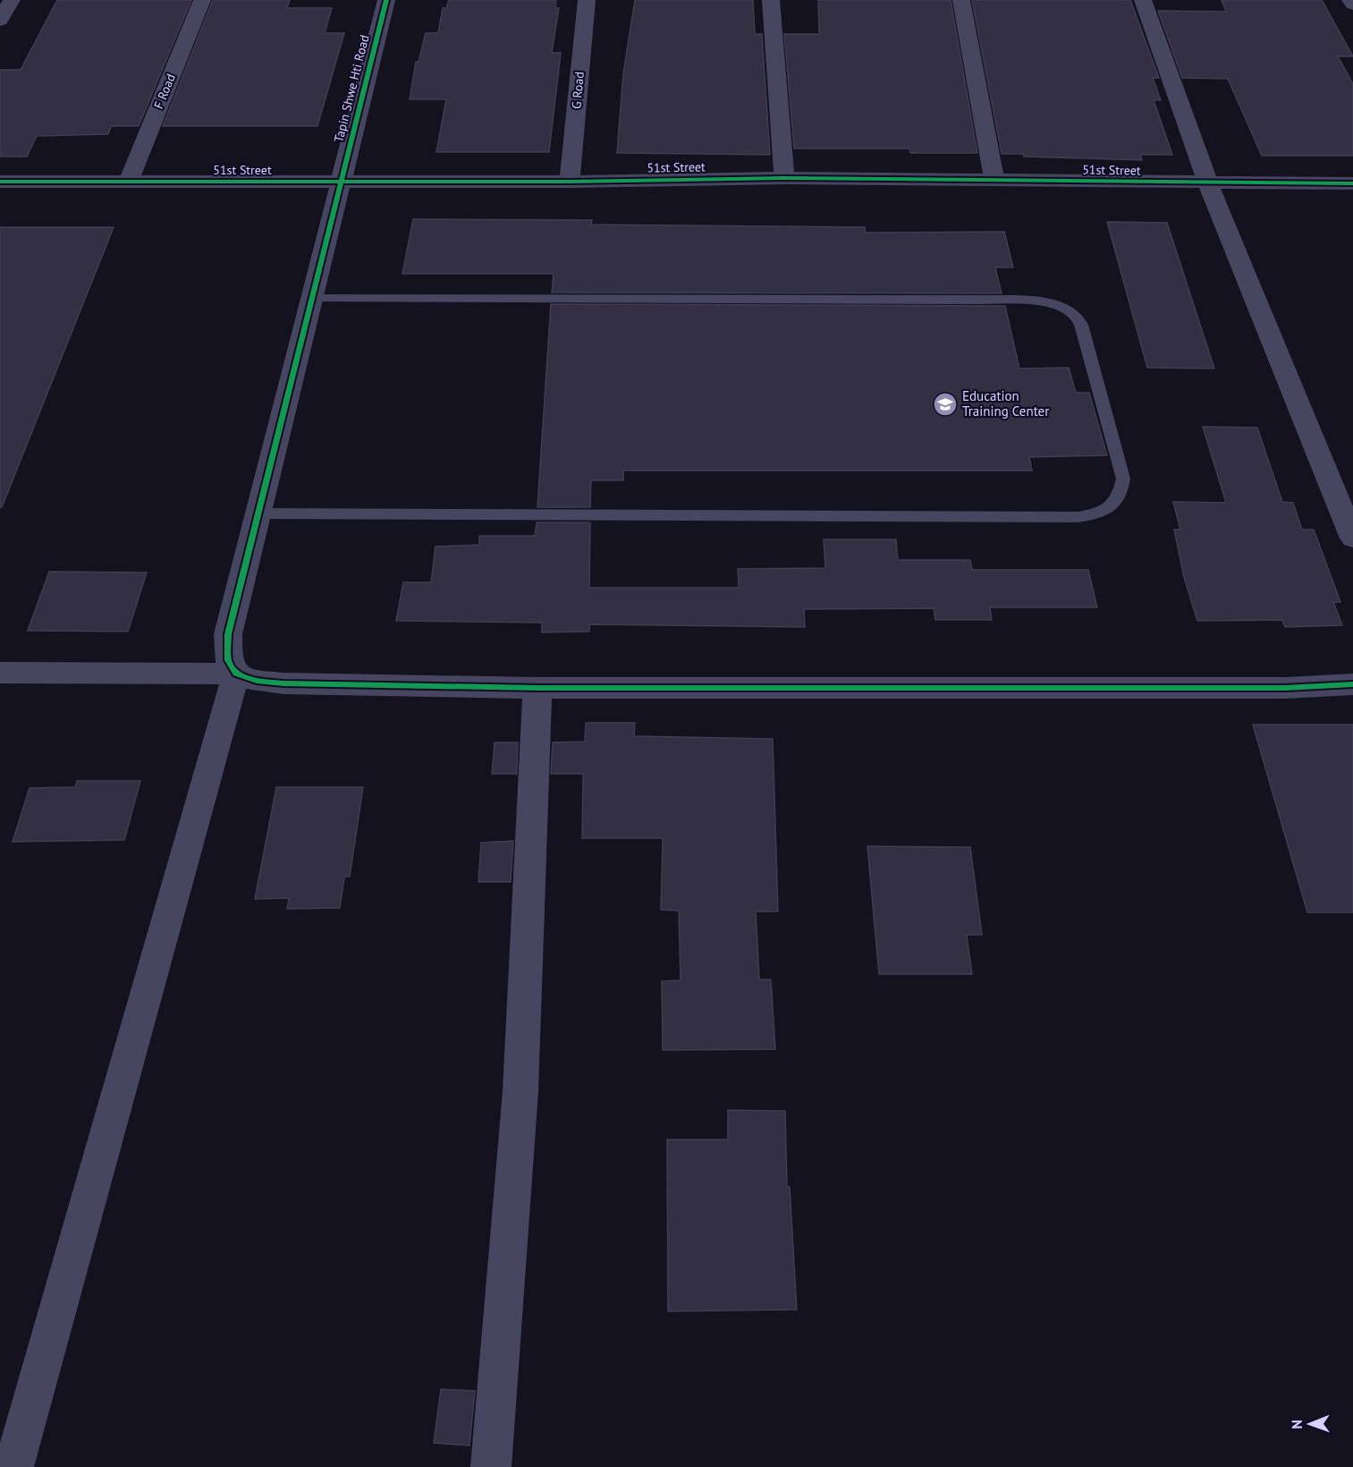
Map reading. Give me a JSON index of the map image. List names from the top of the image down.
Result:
{
  "streets": {
    "street": [
      "Tapin Shwe Hti Road",
      "G Road",
      "F Road",
      "51st Street"
    ]
  },
  "crossings": [
    ["Tapin Shwe Hti Road", "51st Street"],
    ["G Road", "51st Street"],
    ["F Road", "51st Street"]
  ],
  "places": {
    "school or university": ["Education Training Center"]
  },
  "north": "left"
}
